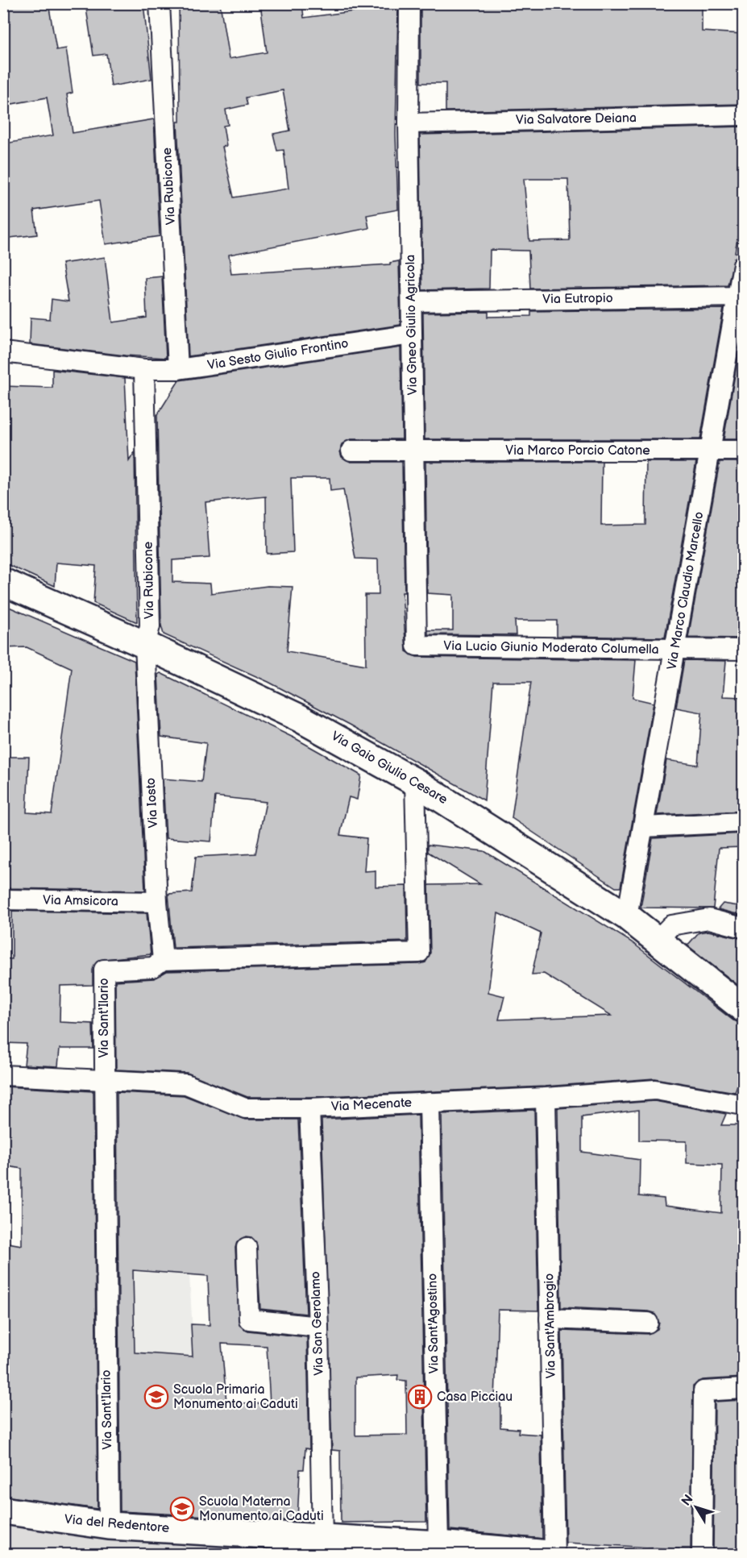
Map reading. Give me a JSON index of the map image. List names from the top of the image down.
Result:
{
  "streets": {
    "street": [
      "Via Salvatore Deiana",
      "Via Rubicone",
      "Via Eutropio",
      "Via Gneo Giulio Agricola",
      "Via Sesto Giulio Frontino",
      "Via Marco Porcio Catone",
      "Via Marco Claudio Marcello",
      "Via Lucio Giunio Moderato Columella",
      "Via Gaio Giulio Cesare",
      "Via Iosto",
      "Via Amsicora",
      "Via Sant'Ilario",
      "Via Mecenate",
      "Via San Gerolamo",
      "Via Sant'Agostino",
      "Via Sant'Ambrogio",
      "Via del Redentore"
    ]
  },
  "crossings": [
    ["Via Salvatore Deiana", "Via Gneo Giulio Agricola"],
    ["Via Rubicone", "Via Sesto Giulio Frontino"],
    ["Via Rubicone", "Via Gaio Giulio Cesare"],
    ["Via Rubicone", "Via Iosto"],
    ["Via Eutropio", "Via Gneo Giulio Agricola"],
    ["Via Eutropio", "Via Marco Claudio Marcello"],
    ["Via Gneo Giulio Agricola", "Via Sesto Giulio Frontino"],
    ["Via Gneo Giulio Agricola", "Via Marco Porcio Catone"],
    ["Via Gneo Giulio Agricola", "Via Lucio Giunio Moderato Columella"],
    ["Via Marco Porcio Catone", "Via Marco Claudio Marcello"],
    ["Via Marco Claudio Marcello", "Via Lucio Giunio Moderato Columella"],
    ["Via Marco Claudio Marcello", "Via Gaio Giulio Cesare"],
    ["Via Gaio Giulio Cesare", "Via Iosto"],
    ["Via Gaio Giulio Cesare", "Via Sant'Ilario"],
    ["Via Iosto", "Via Amsicora"],
    ["Via Iosto", "Via Sant'Ilario"],
    ["Via Sant'Ilario", "Via Mecenate"],
    ["Via Sant'Ilario", "Via del Redentore"],
    ["Via Mecenate", "Via San Gerolamo"],
    ["Via Mecenate", "Via Sant'Agostino"],
    ["Via Mecenate", "Via Sant'Ambrogio"],
    ["Via San Gerolamo", "Via del Redentore"],
    ["Via Sant'Agostino", "Via del Redentore"]
  ],
  "places": {
    "school or university": ["Scuola Primaria Monumento ai Caduti", "Scuola Materna Monumento ai Caduti"],
    "building": ["Casa Picciau"]
  },
  "north": "top left"
}
